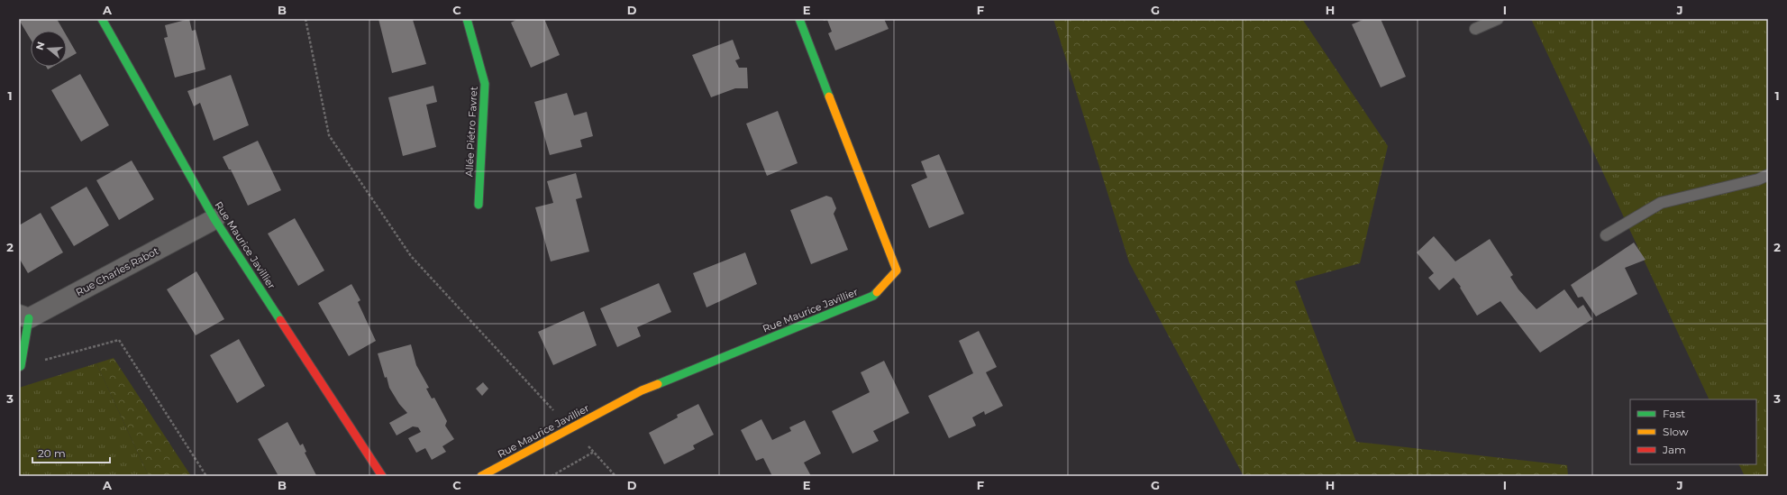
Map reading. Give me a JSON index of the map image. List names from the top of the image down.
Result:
{
  "streets": {
    "street": ["Allée Piétro Favret", "Rue Maurice Javillier", "Rue Charles Rabot"]
  },
  "crossings": [
    ["Rue Maurice Javillier", "Rue Charles Rabot"]
  ],
  "legend": ["Fast", "Slow", "Jam"],
  "scale_bar": "20 m",
  "north": "left",
  "grid": {
    "columns": [
      "A",
      "B",
      "C",
      "D",
      "E",
      "F",
      "G",
      "H",
      "I",
      "J"
    ],
    "rows": ["1", "2", "3"]
  }
}
